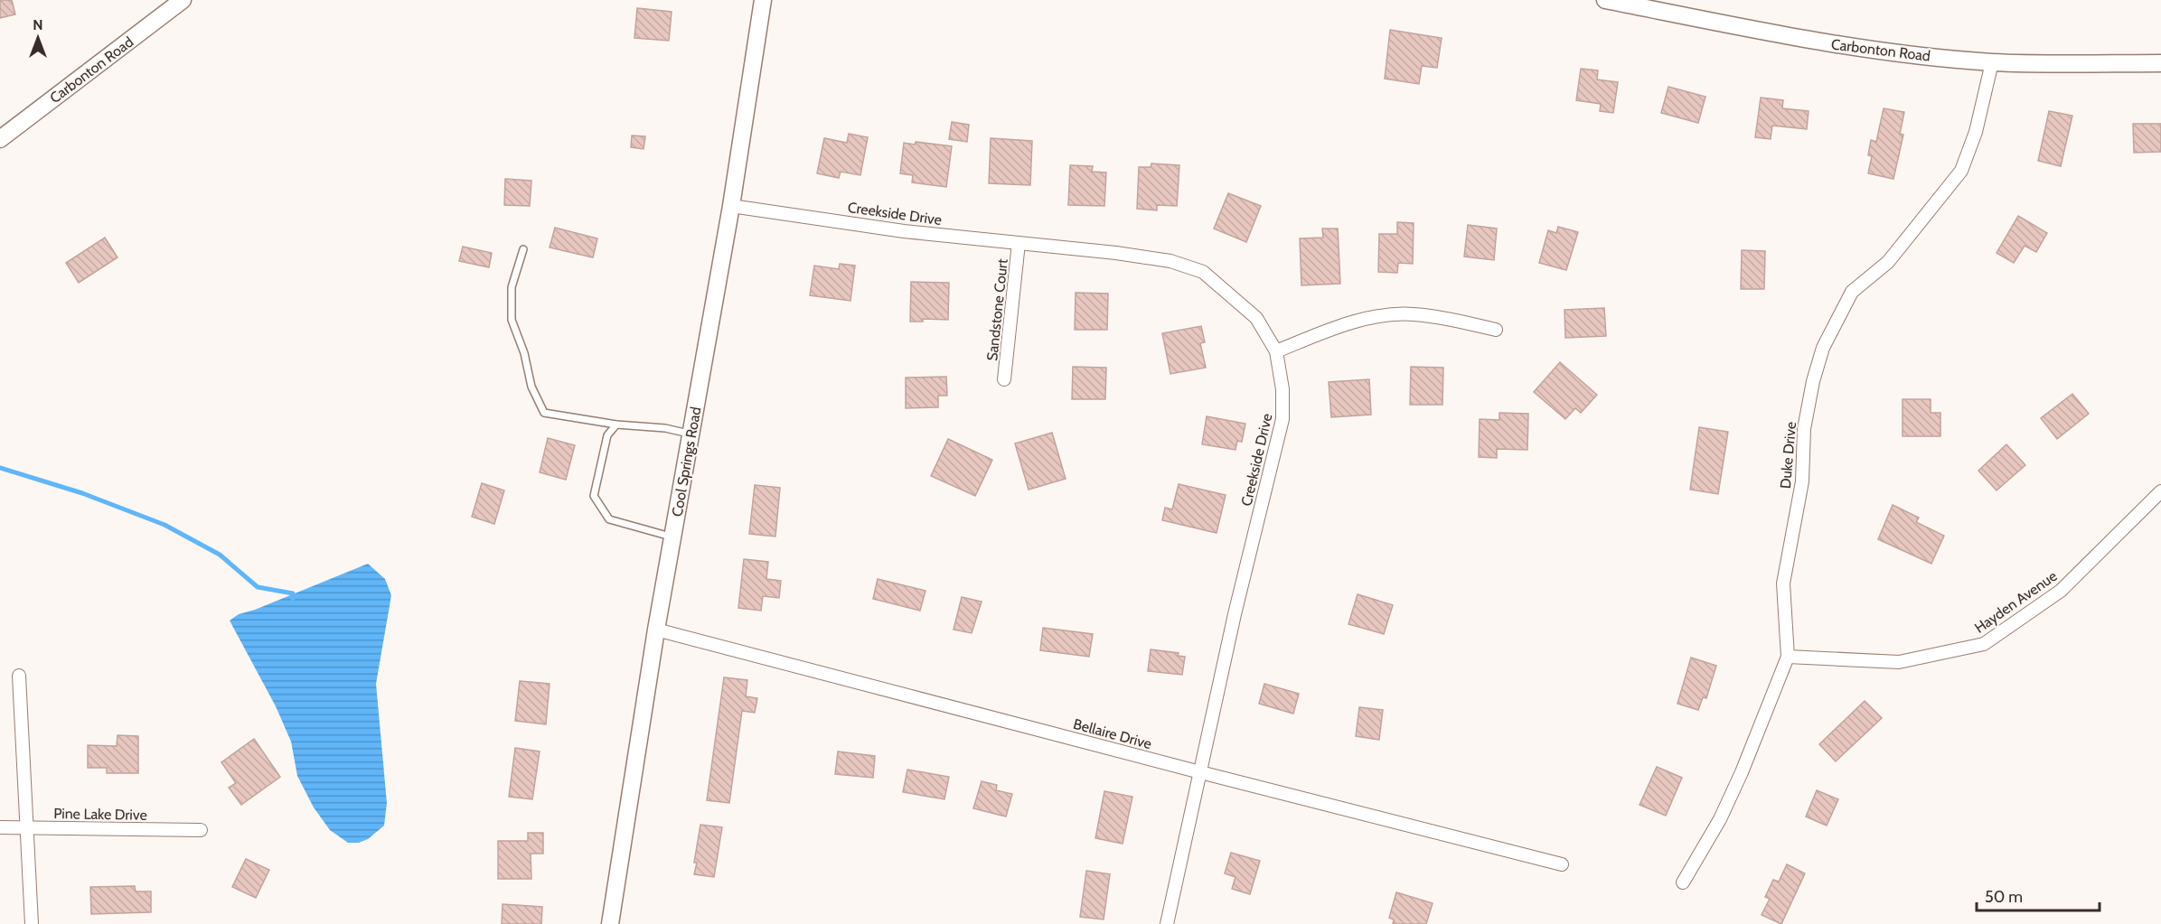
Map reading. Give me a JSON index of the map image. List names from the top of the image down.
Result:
{
  "streets": {
    "street": [
      "Carbonton Road",
      "Creekside Drive",
      "Sandstone Court",
      "Duke Drive",
      "Cool Springs Road",
      "Hayden Avenue",
      "Bellaire Drive",
      "Pine Lake Drive"
    ]
  },
  "crossings": [
    ["Carbonton Road", "Duke Drive"],
    ["Creekside Drive", "Sandstone Court"],
    ["Creekside Drive", "Cool Springs Road"],
    ["Creekside Drive", "Bellaire Drive"],
    ["Duke Drive", "Hayden Avenue"],
    ["Cool Springs Road", "Bellaire Drive"]
  ],
  "scale_bar": "50 m",
  "north": "top"
}
